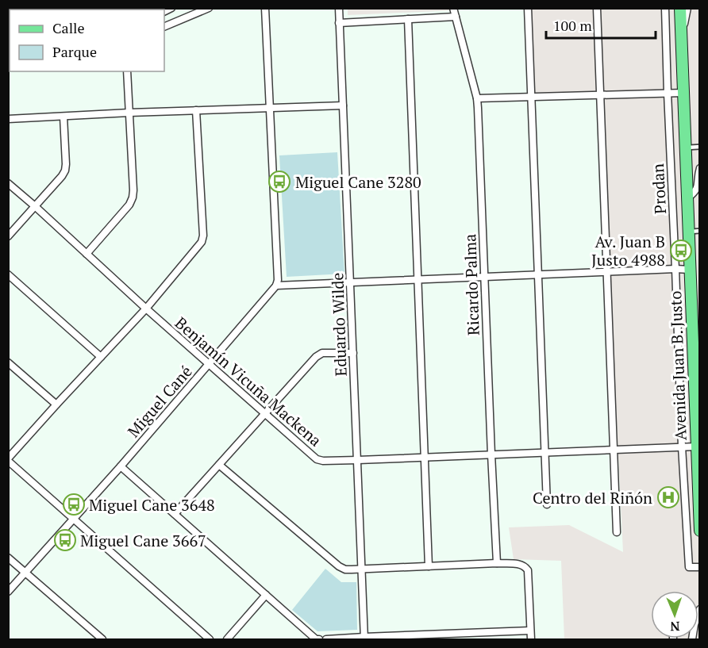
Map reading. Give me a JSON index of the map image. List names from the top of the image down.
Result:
{
  "streets": {
    "main road": ["Avenida Juan B. Justo"],
    "street": [
      "Prodan",
      "Ricardo Palma",
      "Eduardo Wilde",
      "Benjamín Vicuña Mackena",
      "Miguel Cané"
    ]
  },
  "crossings": [
    ["Prodan", "Benjamín Vicuña Mackena"],
    ["Ricardo Palma", "Benjamín Vicuña Mackena"],
    ["Eduardo Wilde", "Benjamín Vicuña Mackena"],
    ["Avenida Juan B. Justo", "Benjamín Vicuña Mackena"],
    ["Benjamín Vicuña Mackena", "Miguel Cané"]
  ],
  "places": {
    "bus stop": [
      "Miguel Cane 3280",
      "Av. Juan B Justo 4988",
      "Miguel Cane 3648",
      "Miguel Cane 3667"
    ],
    "hospital": ["Centro del Riñón"]
  },
  "legend": ["Calle", "Parque"],
  "scale_bar": "100 m",
  "north": "bottom"
}
